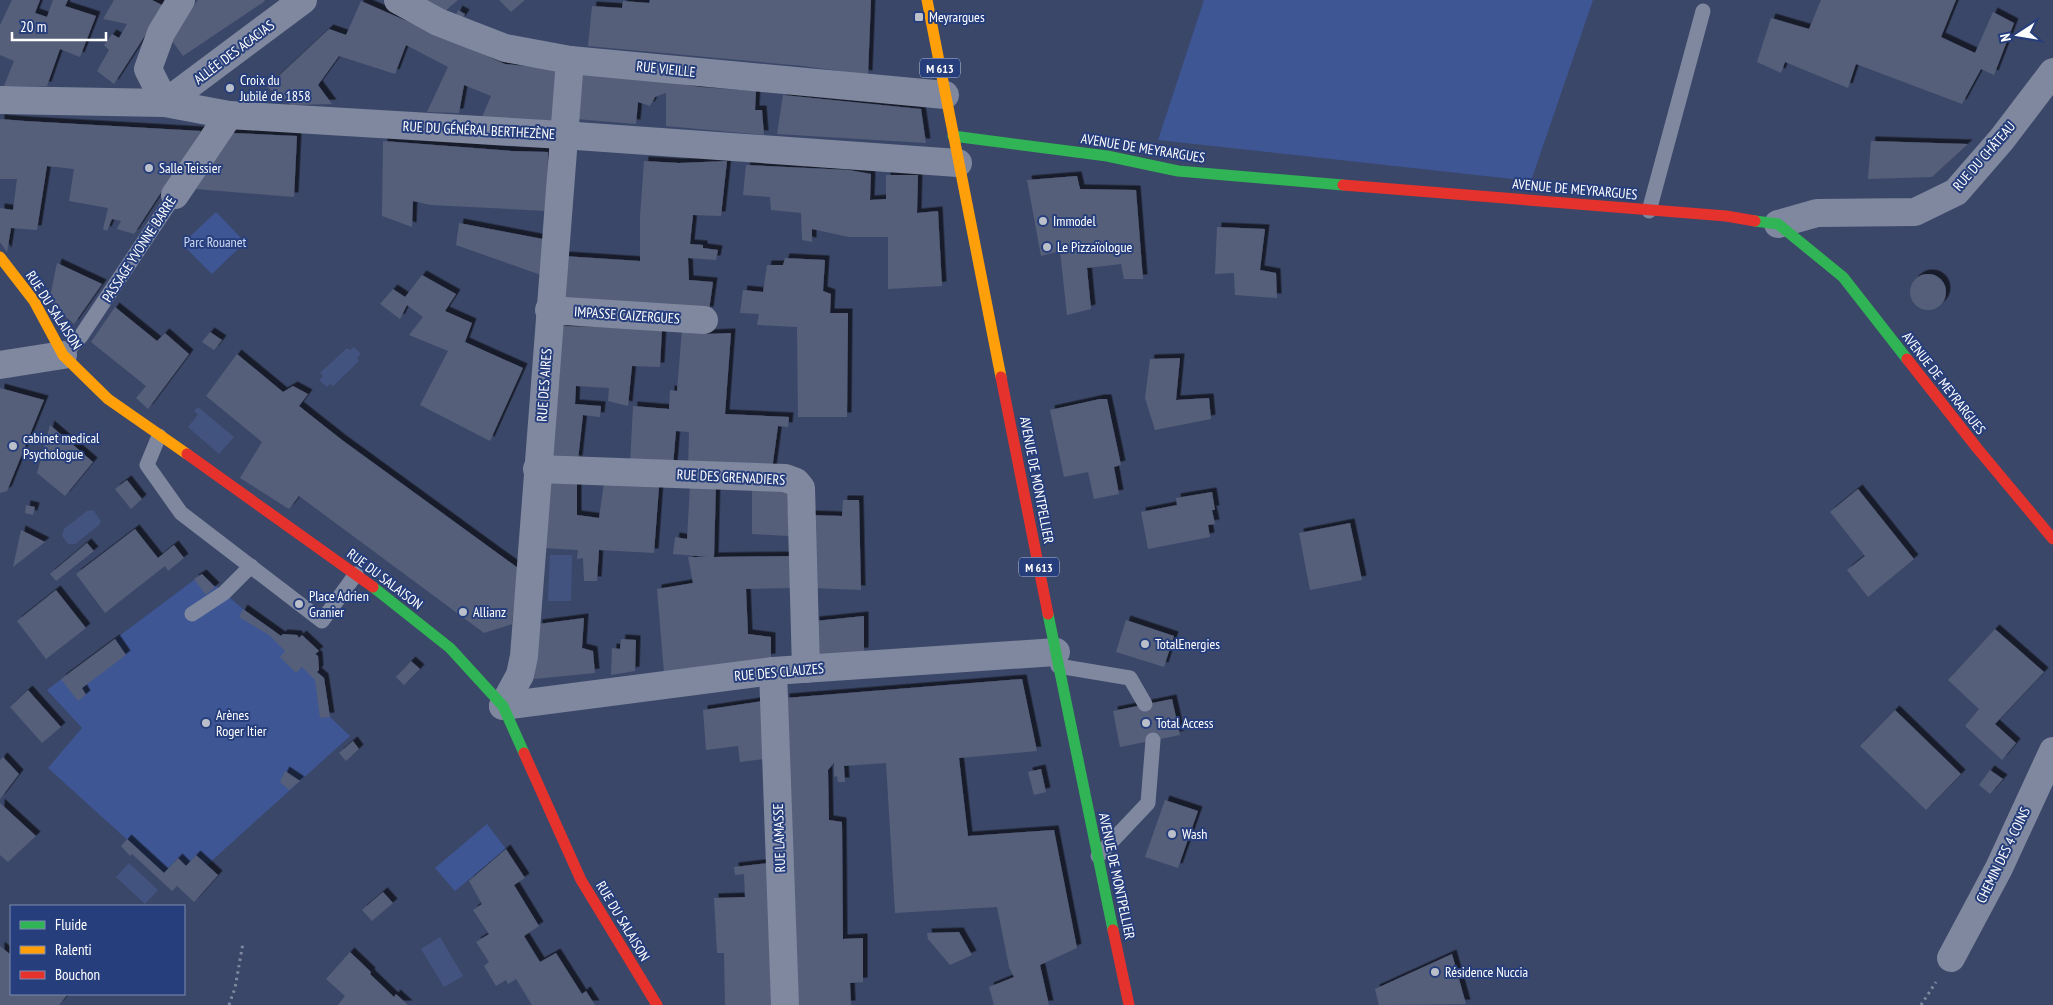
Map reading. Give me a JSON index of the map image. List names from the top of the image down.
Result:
{
  "streets": {
    "street": [
      "ALLÉE DES ACACIAS",
      "M 613",
      "RUE VIEILLE",
      "RUE DU GÉNÉRAL BERTHEZÈNE",
      "AVENUE DE MEYRARGUES",
      "RUE DU CHÂTEAU",
      "PASSAGE YVONNE BARRE",
      "RUE DU SALAISON",
      "IMPASSE CAIZERGUES",
      "RUE DES AIRES",
      "RUE DES GRENADIERS",
      "AVENUE DE MONTPELLIER",
      "RUE DES CLAUZES",
      "RUE LAMASSE",
      "CHEMIN DES 4 COINS"
    ]
  },
  "crossings": [
    ["ALLÉE DES ACACIAS", "RUE DU GÉNÉRAL BERTHEZÈNE"],
    ["M 613", "RUE VIEILLE"],
    ["M 613", "AVENUE DE MEYRARGUES"],
    ["M 613", "AVENUE DE MONTPELLIER"],
    ["RUE VIEILLE", "RUE DES AIRES"],
    ["RUE DU GÉNÉRAL BERTHEZÈNE", "PASSAGE YVONNE BARRE"],
    ["RUE DU GÉNÉRAL BERTHEZÈNE", "RUE DES AIRES"],
    ["RUE DU GÉNÉRAL BERTHEZÈNE", "AVENUE DE MONTPELLIER"],
    ["AVENUE DE MEYRARGUES", "RUE DU CHÂTEAU"],
    ["AVENUE DE MEYRARGUES", "AVENUE DE MONTPELLIER"],
    ["PASSAGE YVONNE BARRE", "RUE DU SALAISON"],
    ["RUE DU SALAISON", "RUE DES AIRES"],
    ["RUE DU SALAISON", "RUE DES CLAUZES"],
    ["IMPASSE CAIZERGUES", "RUE DES AIRES"],
    ["RUE DES AIRES", "RUE DES GRENADIERS"],
    ["RUE DES AIRES", "RUE DES CLAUZES"],
    ["RUE DES GRENADIERS", "RUE DES CLAUZES"],
    ["AVENUE DE MONTPELLIER", "RUE DES CLAUZES"],
    ["RUE DES CLAUZES", "RUE LAMASSE"]
  ],
  "parks": ["Parc Rouanet"],
  "places": {
    "transit": ["Meyrargues"],
    "other": [
      "Croix du Jubilé de 1858",
      "Salle Teissier",
      "Immodel",
      "Le Pizzaïologue",
      "cabinet medical Psychologue",
      "Place Adrien Granier",
      "Allianz",
      "TotalEnergies",
      "Arènes Roger Itier",
      "Total Access",
      "Wash",
      "Résidence Nuccia"
    ]
  },
  "legend": ["Fluide", "Ralenti", "Bouchon"],
  "scale_bar": "20 m",
  "north": "left"
}
